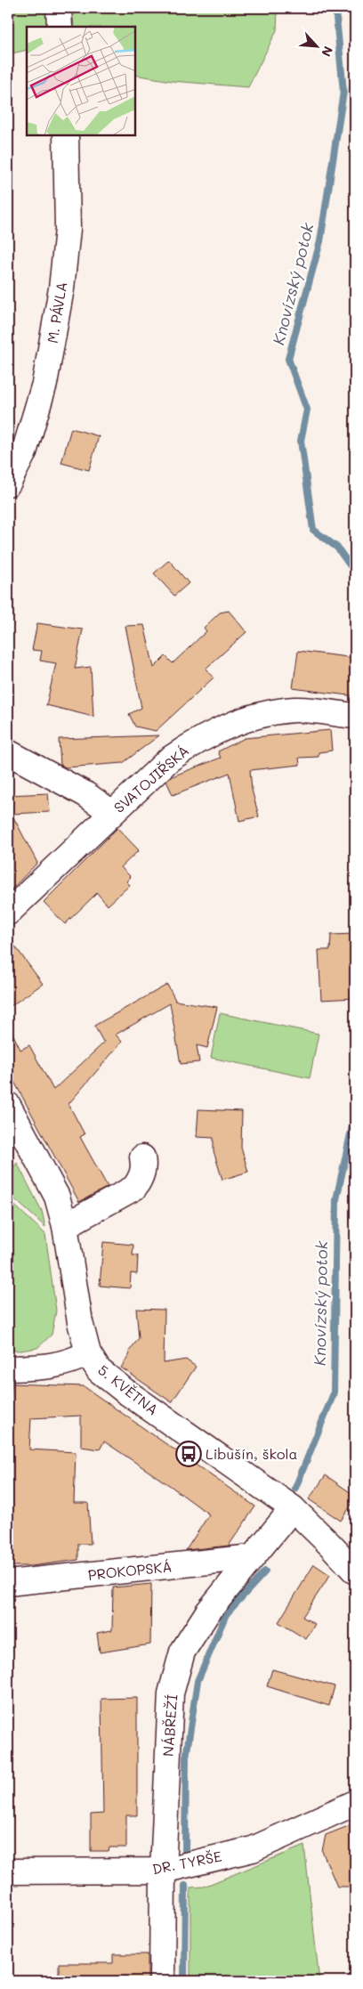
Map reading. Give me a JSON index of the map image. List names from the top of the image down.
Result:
{
  "streets": {
    "street": [
      "M. PÁVLA",
      "SVATOJIŘSKÁ",
      "5. KVĚTNA",
      "PROKOPSKÁ",
      "NÁBŘEŽÍ",
      "DR. TYRŠE"
    ]
  },
  "crossings": [
    ["5. KVĚTNA", "NÁBŘEŽÍ"],
    ["PROKOPSKÁ", "NÁBŘEŽÍ"],
    ["NÁBŘEŽÍ", "DR. TYRŠE"]
  ],
  "water": ["Knovízský potok"],
  "places": {
    "bus stop": ["Libušín, škola"]
  },
  "north": "bottom right"
}
